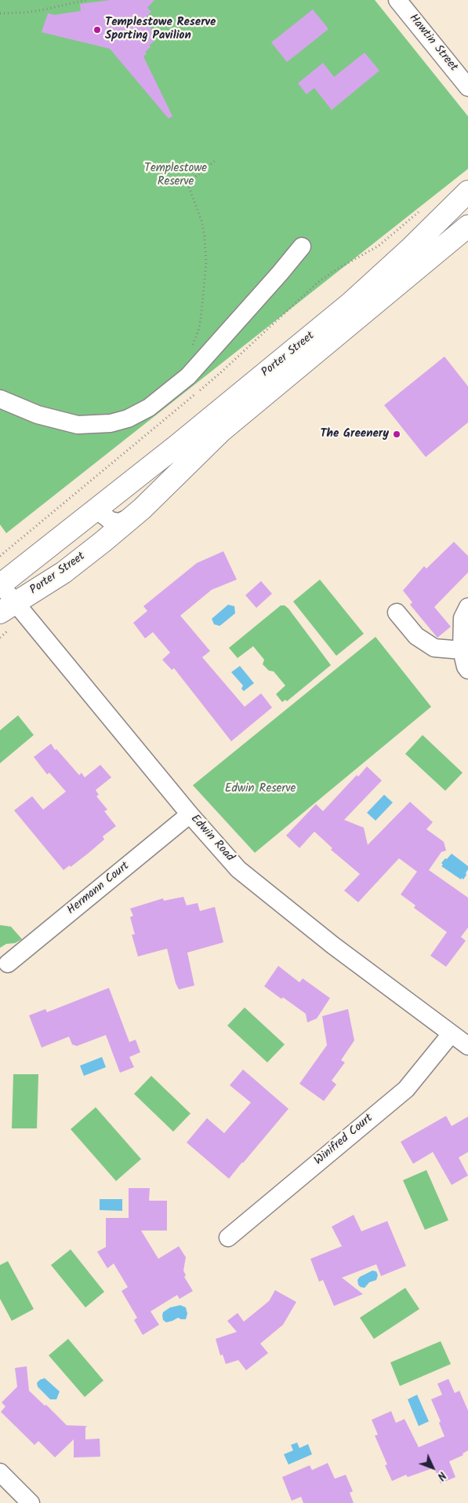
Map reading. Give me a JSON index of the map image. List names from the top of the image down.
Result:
{
  "streets": {
    "main road": ["Porter Street"],
    "street": [
      "Hawtin Street",
      "Edwin Road",
      "Hermann Court",
      "Winifred Court"
    ]
  },
  "crossings": [
    ["Porter Street", "Edwin Road"],
    ["Edwin Road", "Hermann Court"],
    ["Edwin Road", "Winifred Court"]
  ],
  "parks": ["Templestowe Reserve", "Edwin Reserve"],
  "places": ["Templestowe Reserve Sporting Pavilion", "The Greenery"],
  "north": "bottom right"
}
